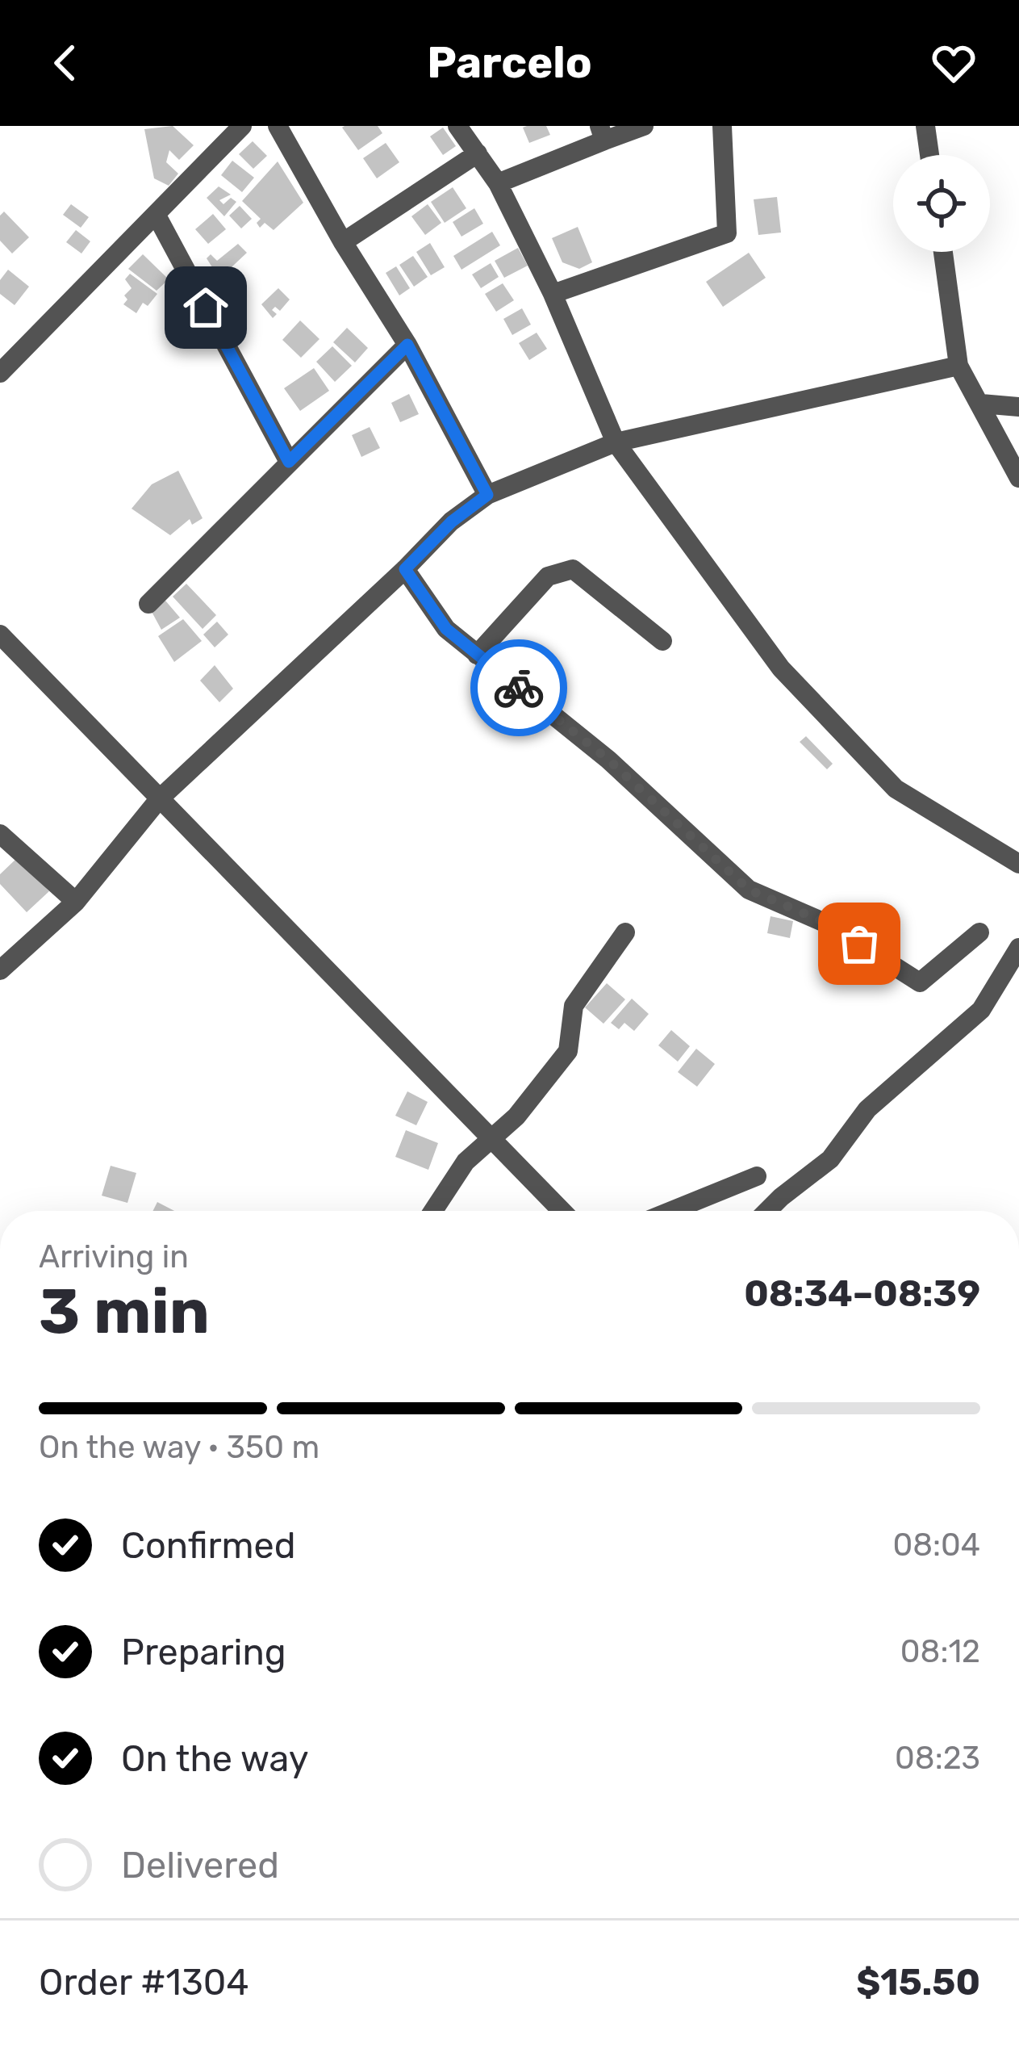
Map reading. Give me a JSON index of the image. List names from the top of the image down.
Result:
{
  "page": {
    "header": "Parcelo",
    "heading": ["3 min", "Arriving in", "08:34–08:39"],
    "panel": ["Order #1304", "$15.50"],
    "bar": "On the way · 350 m",
    "list": [
      ["Confirmed", "08:04"],
      ["Preparing", "08:12"],
      ["On the way", "08:23"],
      "Delivered"
    ]
  }
}
